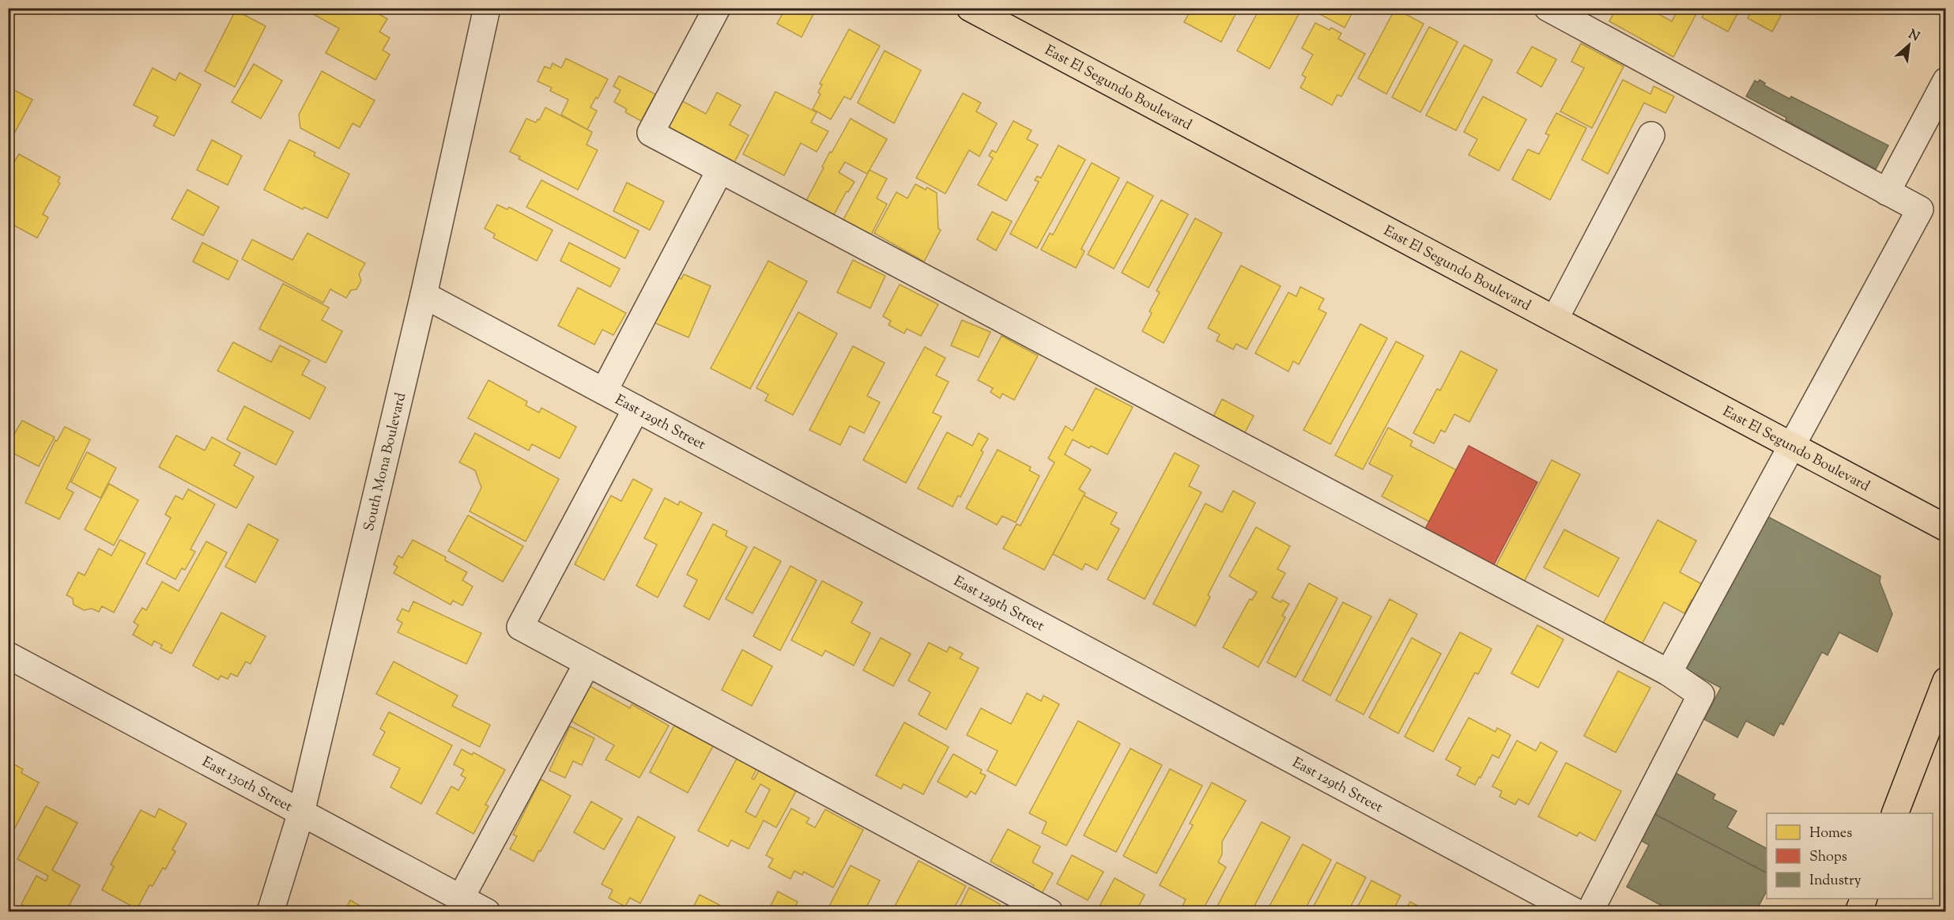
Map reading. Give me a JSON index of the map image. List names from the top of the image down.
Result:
{
  "streets": {
    "main road": ["East El Segundo Boulevard"],
    "street": ["East 129th Street", "South Mona Boulevard", "East 130th Street"]
  },
  "crossings": [
    ["East 129th Street", "South Mona Boulevard"],
    ["South Mona Boulevard", "East 130th Street"]
  ],
  "legend": ["Homes", "Shops", "Industry"],
  "north": "top right"
}
